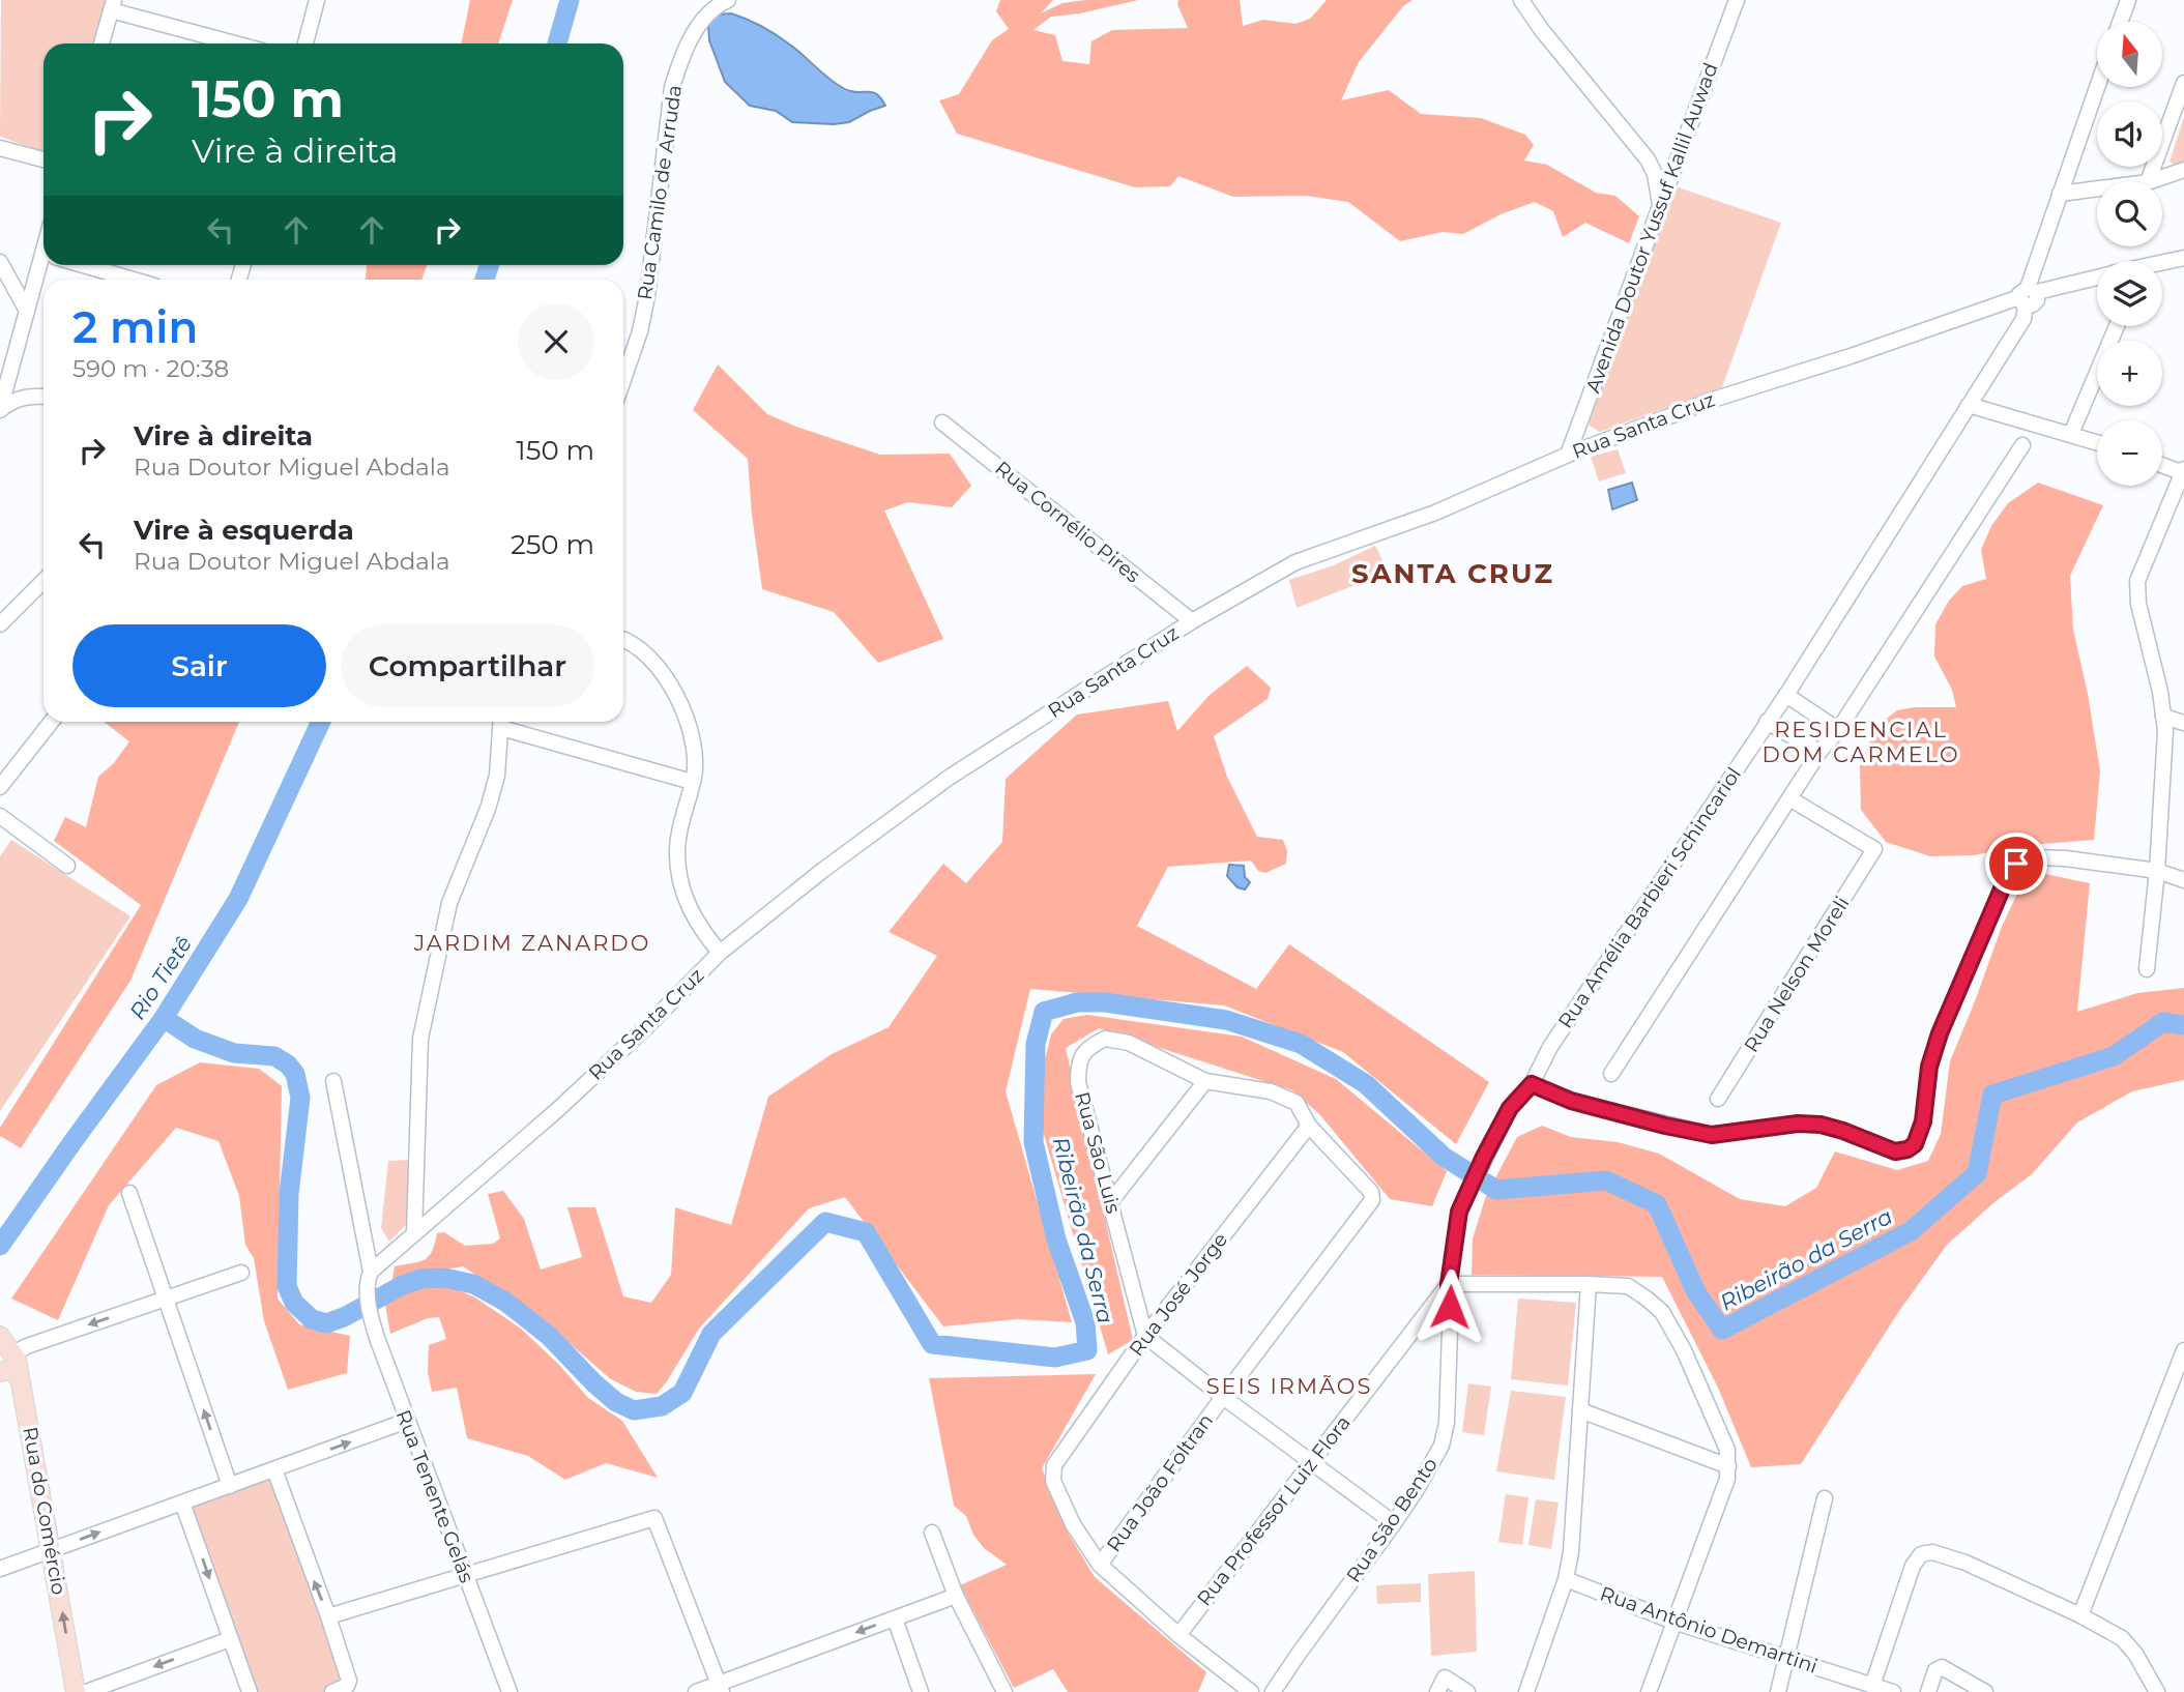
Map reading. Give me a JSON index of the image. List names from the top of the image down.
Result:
{
  "streets": {
    "main road": ["Rua do Comércio"],
    "street": [
      "Rua Camilo de Arruda",
      "Avenida Doutor Yussuf Kallil Auwad",
      "Rua Santa Cruz",
      "Rua Cornélio Pires",
      "Rua Amélia Barbieri Schincariol",
      "Rua Nelson Moreli",
      "Rua São Luis",
      "Rua José Jorge",
      "Rua João Foltran",
      "Rua Tenente Gelás",
      "Rua Professor Luiz Flora",
      "Rua São Bento",
      "Rua Antônio Demartini"
    ]
  },
  "crossings": [
    ["Avenida Doutor Yussuf Kallil Auwad", "Rua Santa Cruz"],
    ["Rua Santa Cruz", "Rua Cornélio Pires"],
    ["Rua Santa Cruz", "Rua Amélia Barbieri Schincariol"],
    ["Rua Santa Cruz", "Rua Tenente Gelás"],
    ["Rua Amélia Barbieri Schincariol", "Rua Professor Luiz Flora"],
    ["Rua Amélia Barbieri Schincariol", "Rua São Bento"],
    ["Rua São Luis", "Rua José Jorge"],
    ["Rua São Luis", "Rua João Foltran"],
    ["Rua José Jorge", "Rua João Foltran"],
    ["Rua Professor Luiz Flora", "Rua São Bento"]
  ],
  "one_way": ["Rua do Comércio"],
  "districts": [
    "SANTA CRUZ",
    "RESIDENCIAL DOM CARMELO",
    "JARDIM ZANARDO",
    "SEIS IRMÃOS"
  ],
  "water": ["Rio Tietê", "Ribeirão da Serra"],
  "north": "top",
  "page": {
    "map_buttons": ["+", "−"],
    "turn": ["150 m", "Vire à direita"],
    "heading": ["2 min", "590 m · 20:38"],
    "list": [
      {
        "name": "Vire à direita",
        "note": "Rua Doutor Miguel Abdala",
        "value": "150 m"
      },
      {
        "name": "Vire à esquerda",
        "note": "Rua Doutor Miguel Abdala",
        "value": "250 m"
      }
    ],
    "buttons": ["Sair", "Compartilhar"]
  }
}
